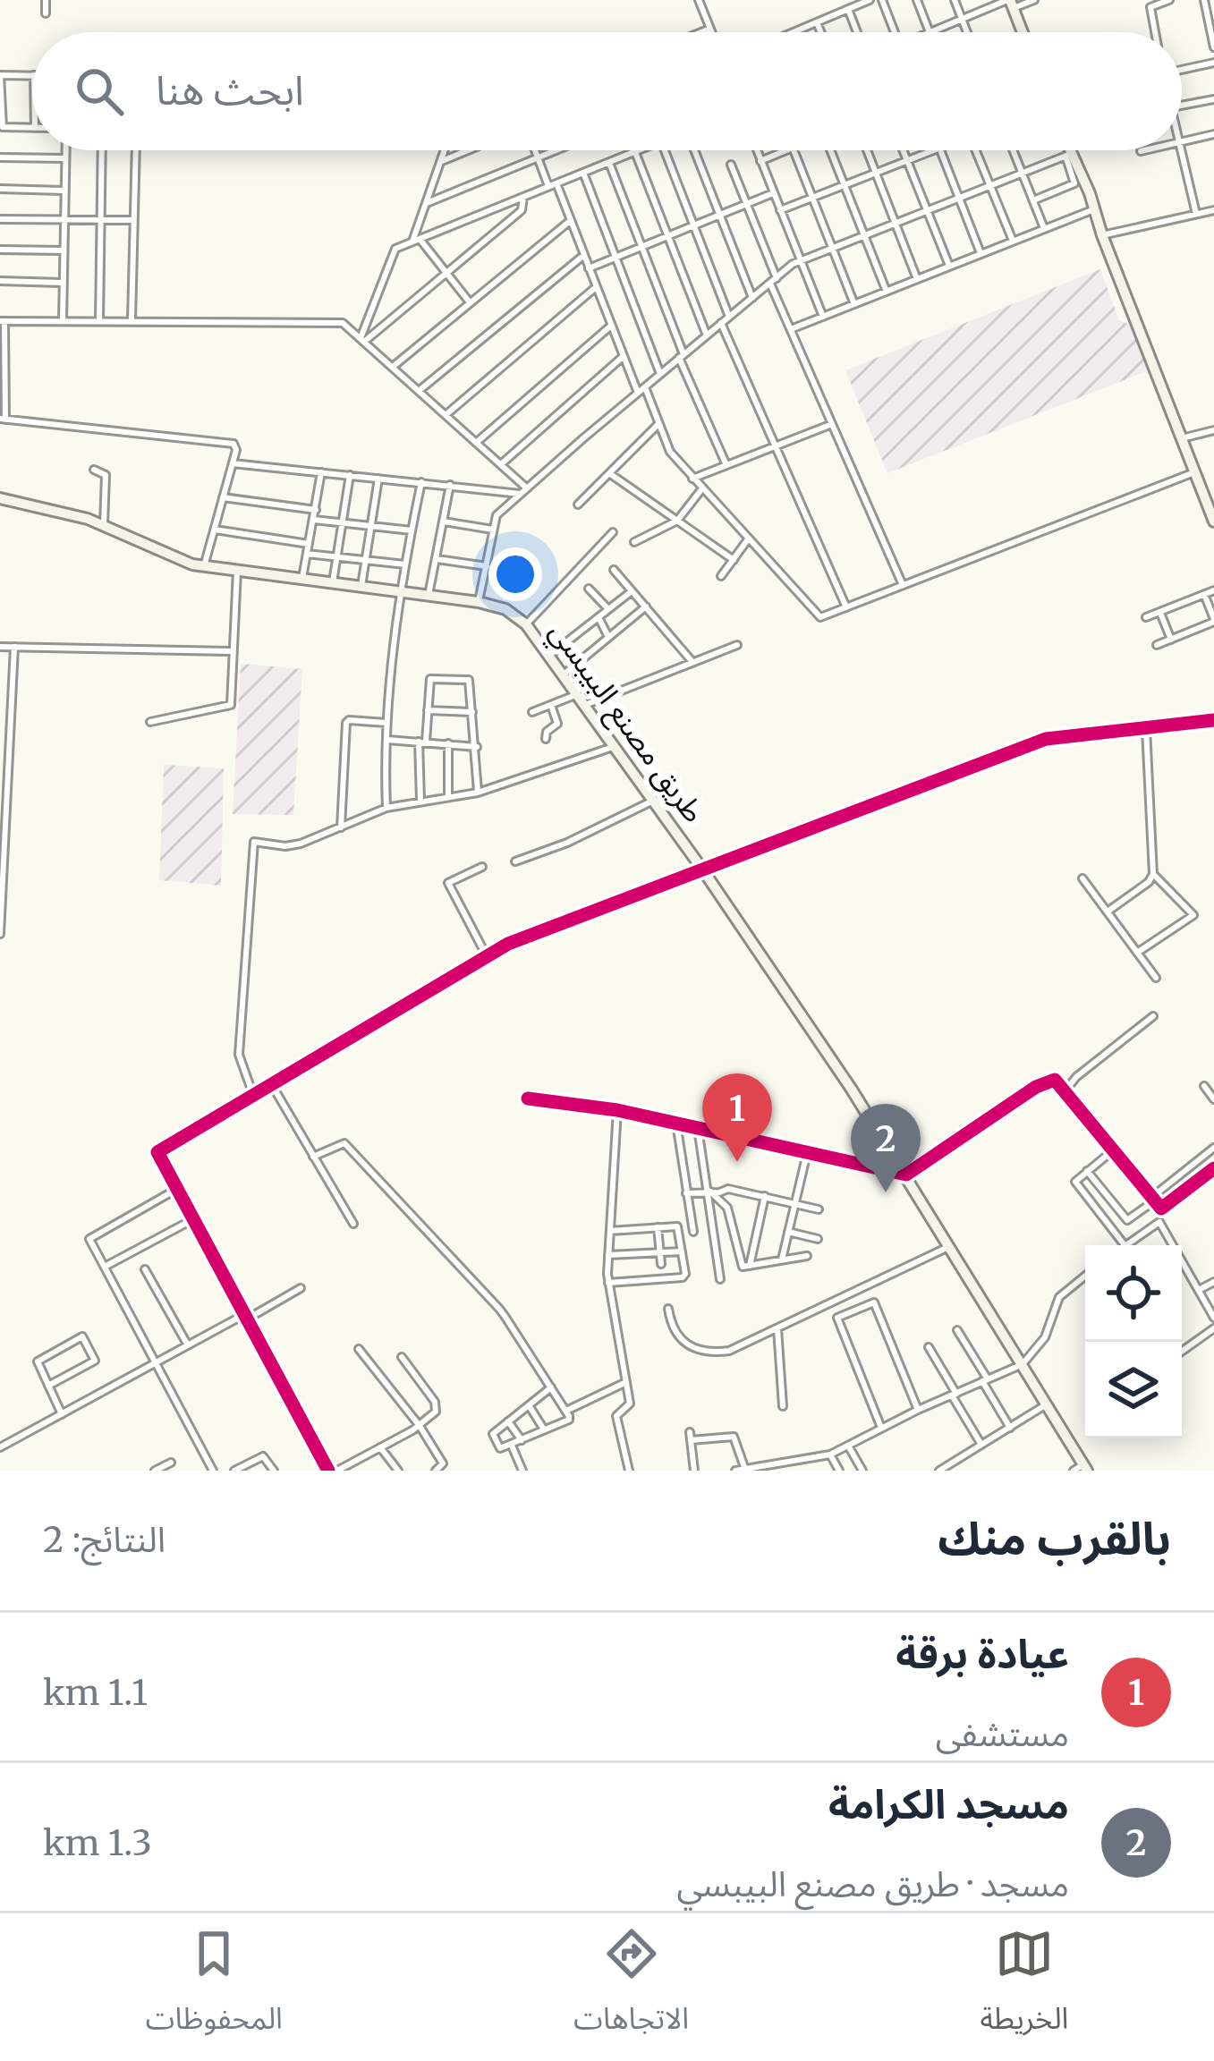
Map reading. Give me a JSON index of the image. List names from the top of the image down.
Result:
{
  "streets": {
    "main road": ["طريق مصنع البيبسي"]
  },
  "page": {
    "search": "ابحث هنا",
    "pins": ["1", "2"],
    "heading": ["بالقرب منك", "النتائج: 2"],
    "list": [
      {
        "mark": "1",
        "name": "عيادة برقة",
        "note": "مستشفى",
        "value": "1.1 km"
      },
      {
        "mark": "2",
        "name": "مسجد الكرامة",
        "note": "مسجد · طريق مصنع البيبسي",
        "value": "1.3 km"
      }
    ],
    "nav": ["الخريطة", "الاتجاهات", "المحفوظات"]
  }
}
